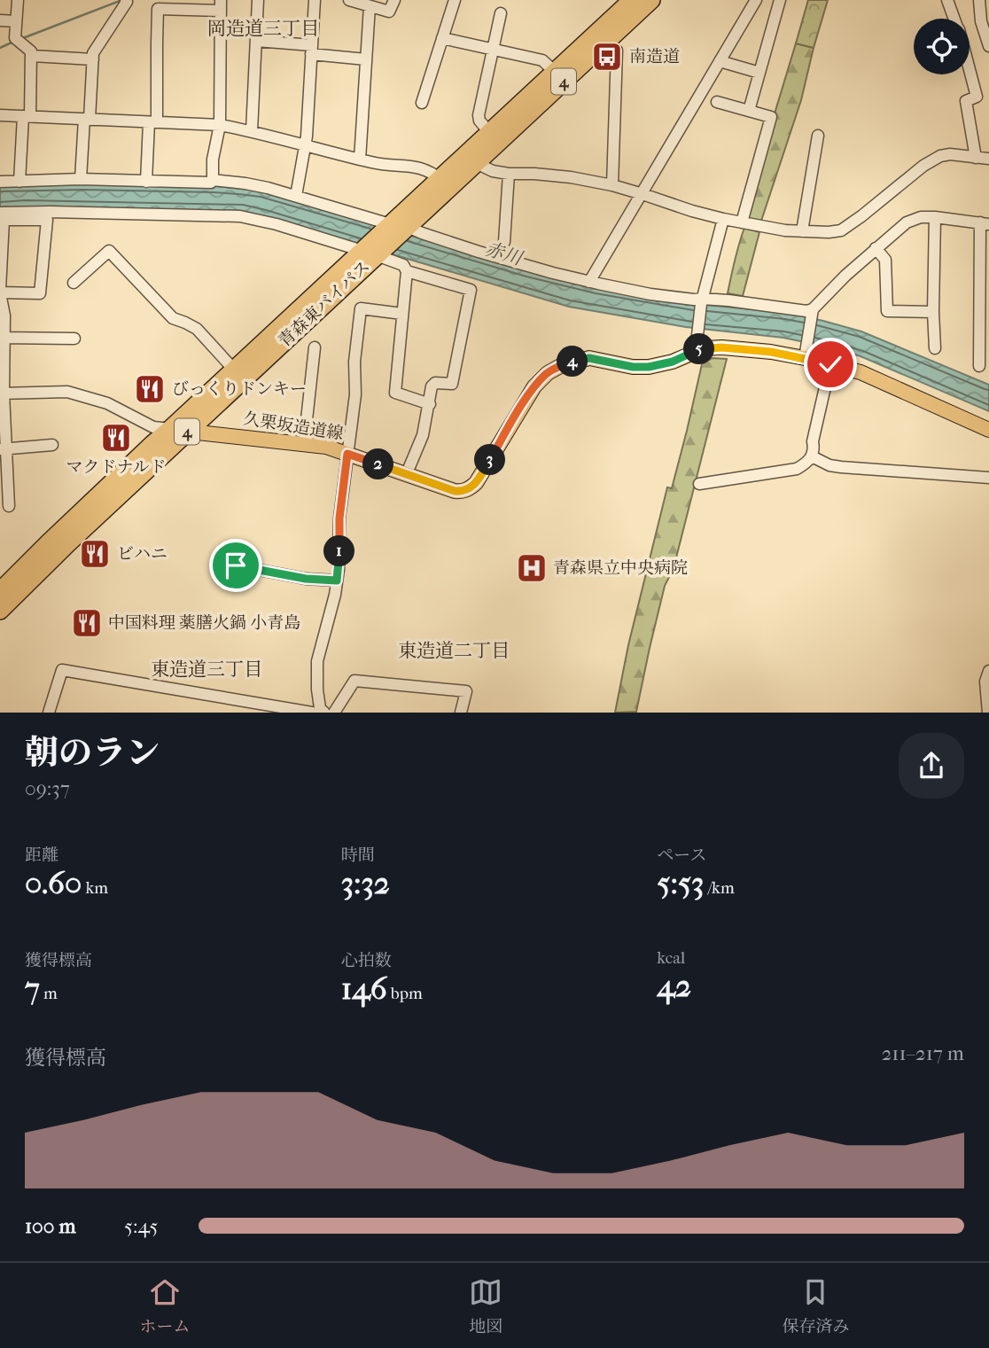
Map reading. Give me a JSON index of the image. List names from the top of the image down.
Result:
{
  "streets": {
    "highway": ["4", "青森東バイパス"],
    "main road": ["久栗坂造道線"]
  },
  "crossings": [
    ["青森東バイパス", "久栗坂造道線"]
  ],
  "districts": ["岡造道三丁目", "東造道二丁目", "東造道三丁目"],
  "water": ["赤川"],
  "places": {
    "bus stop": ["南造道"],
    "restaurant": [
      "びっくりドンキー",
      "マクドナルド",
      "ビハニ",
      "中国料理 薬膳火鍋 小青島"
    ],
    "hospital": ["青森県立中央病院"]
  },
  "page": {
    "pins": [
      "5",
      "4",
      "3",
      "2",
      "1"
    ],
    "heading": ["朝のラン", "09:37"],
    "stats": [
      ["距離", "0.60 km"],
      ["時間", "3:32"],
      ["ペース", "5:53 /km"],
      ["獲得標高", "7 m"],
      ["心拍数", "146 bpm"],
      ["kcal", "42"]
    ],
    "chart": ["獲得標高", "211–217 m"],
    "list": [
      {
        "name": "100 m",
        "note": "5:45"
      }
    ],
    "tabs": ["ホーム", "地図", "保存済み"]
  }
}
